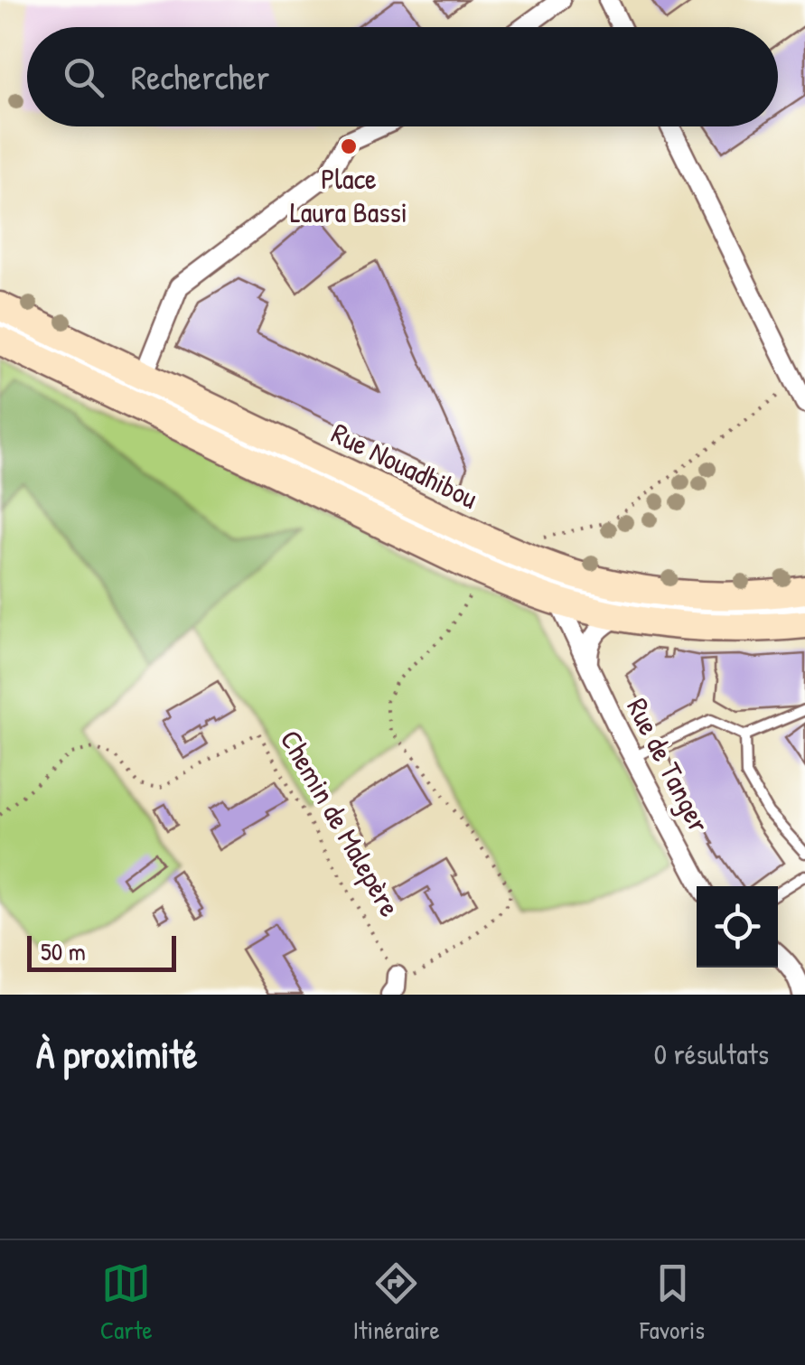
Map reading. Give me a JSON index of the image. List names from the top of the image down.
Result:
{
  "streets": {
    "street": ["Rue Nouadhibou", "Rue de Tanger"],
    "path": ["Chemin de Malepère"]
  },
  "places": ["Place Laura Bassi"],
  "scale_bar": "50 m",
  "page": {
    "search": "Rechercher",
    "scale": "50 m",
    "heading": ["À proximité", "0 résultats"],
    "nav": ["Carte", "Itinéraire", "Favoris"]
  }
}
